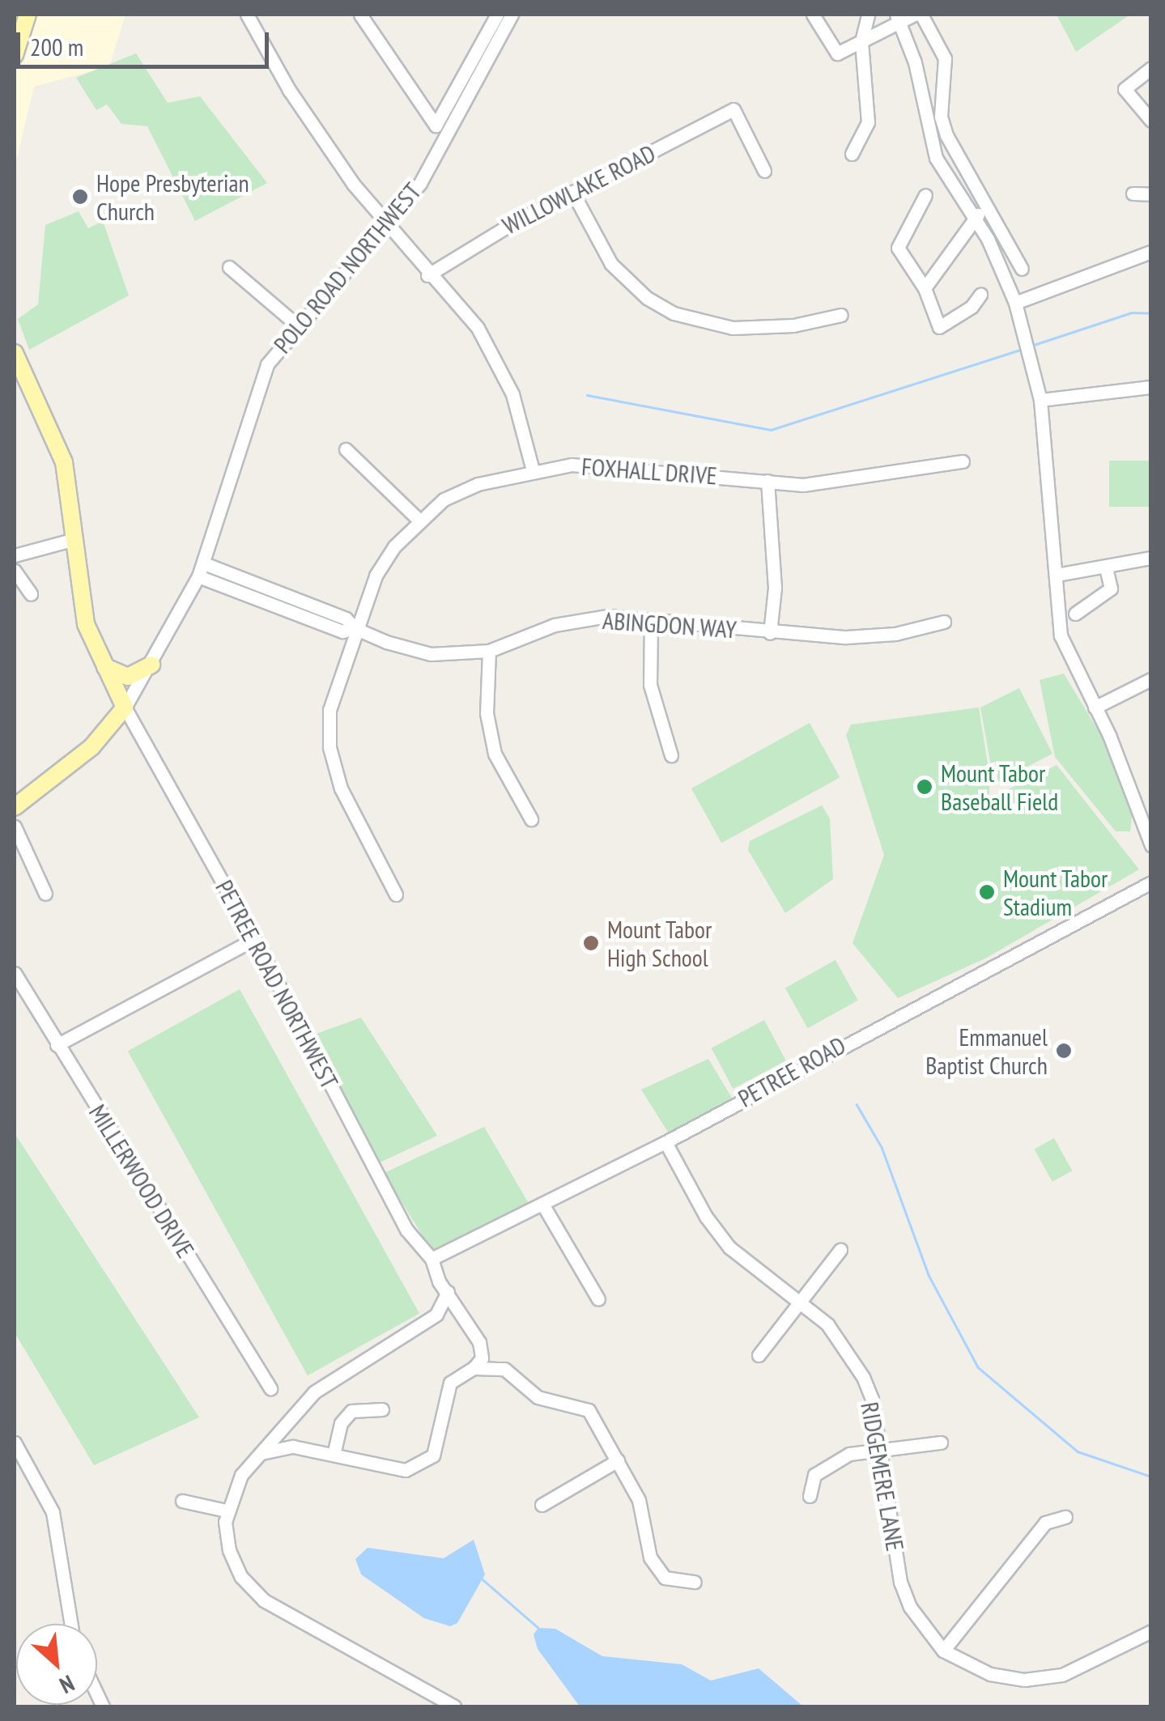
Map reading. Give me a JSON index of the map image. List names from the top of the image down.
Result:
{
  "streets": {
    "street": [
      "WILLOWLAKE ROAD",
      "POLO ROAD NORTHWEST",
      "FOXHALL DRIVE",
      "ABINGDON WAY",
      "PETREE ROAD NORTHWEST",
      "PETREE ROAD",
      "MILLERWOOD DRIVE",
      "RIDGEMERE LANE"
    ]
  },
  "crossings": [
    ["POLO ROAD NORTHWEST", "ABINGDON WAY"],
    ["POLO ROAD NORTHWEST", "PETREE ROAD NORTHWEST"],
    ["FOXHALL DRIVE", "ABINGDON WAY"],
    ["PETREE ROAD NORTHWEST", "PETREE ROAD"],
    ["PETREE ROAD", "RIDGEMERE LANE"]
  ],
  "places": [
    "Hope Presbyterian Church",
    "Mount Tabor Baseball Field",
    "Mount Tabor Stadium",
    "Mount Tabor High School",
    "Emmanuel Baptist Church"
  ],
  "scale_bar": "200 m",
  "north": "bottom right"
}
